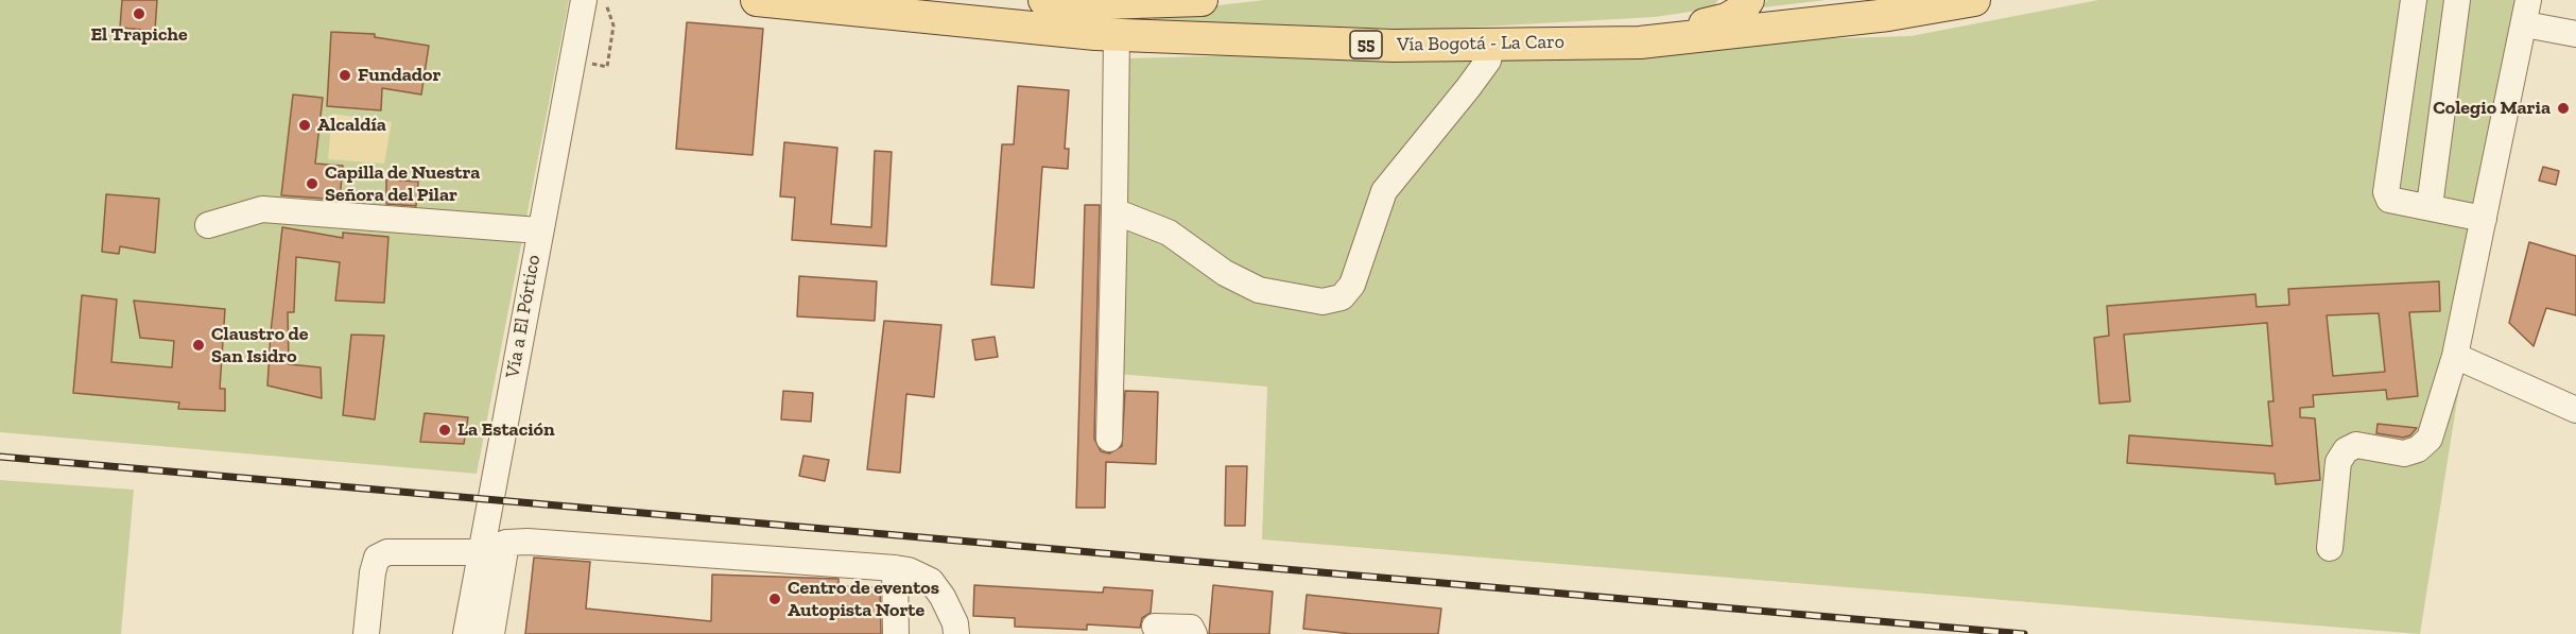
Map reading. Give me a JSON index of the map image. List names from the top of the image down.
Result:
{
  "streets": {
    "main road": ["Vía Bogotá - La Caro", "55"],
    "street": ["Vía a El Pórtico"]
  },
  "places": [
    "El Trapiche",
    "Fundador",
    "Colegio Maria",
    "Alcaldía",
    "Capilla de Nuestra Señora del Pilar",
    "Claustro de San Isidro",
    "La Estación",
    "Centro de eventos Autopista Norte"
  ]
}
